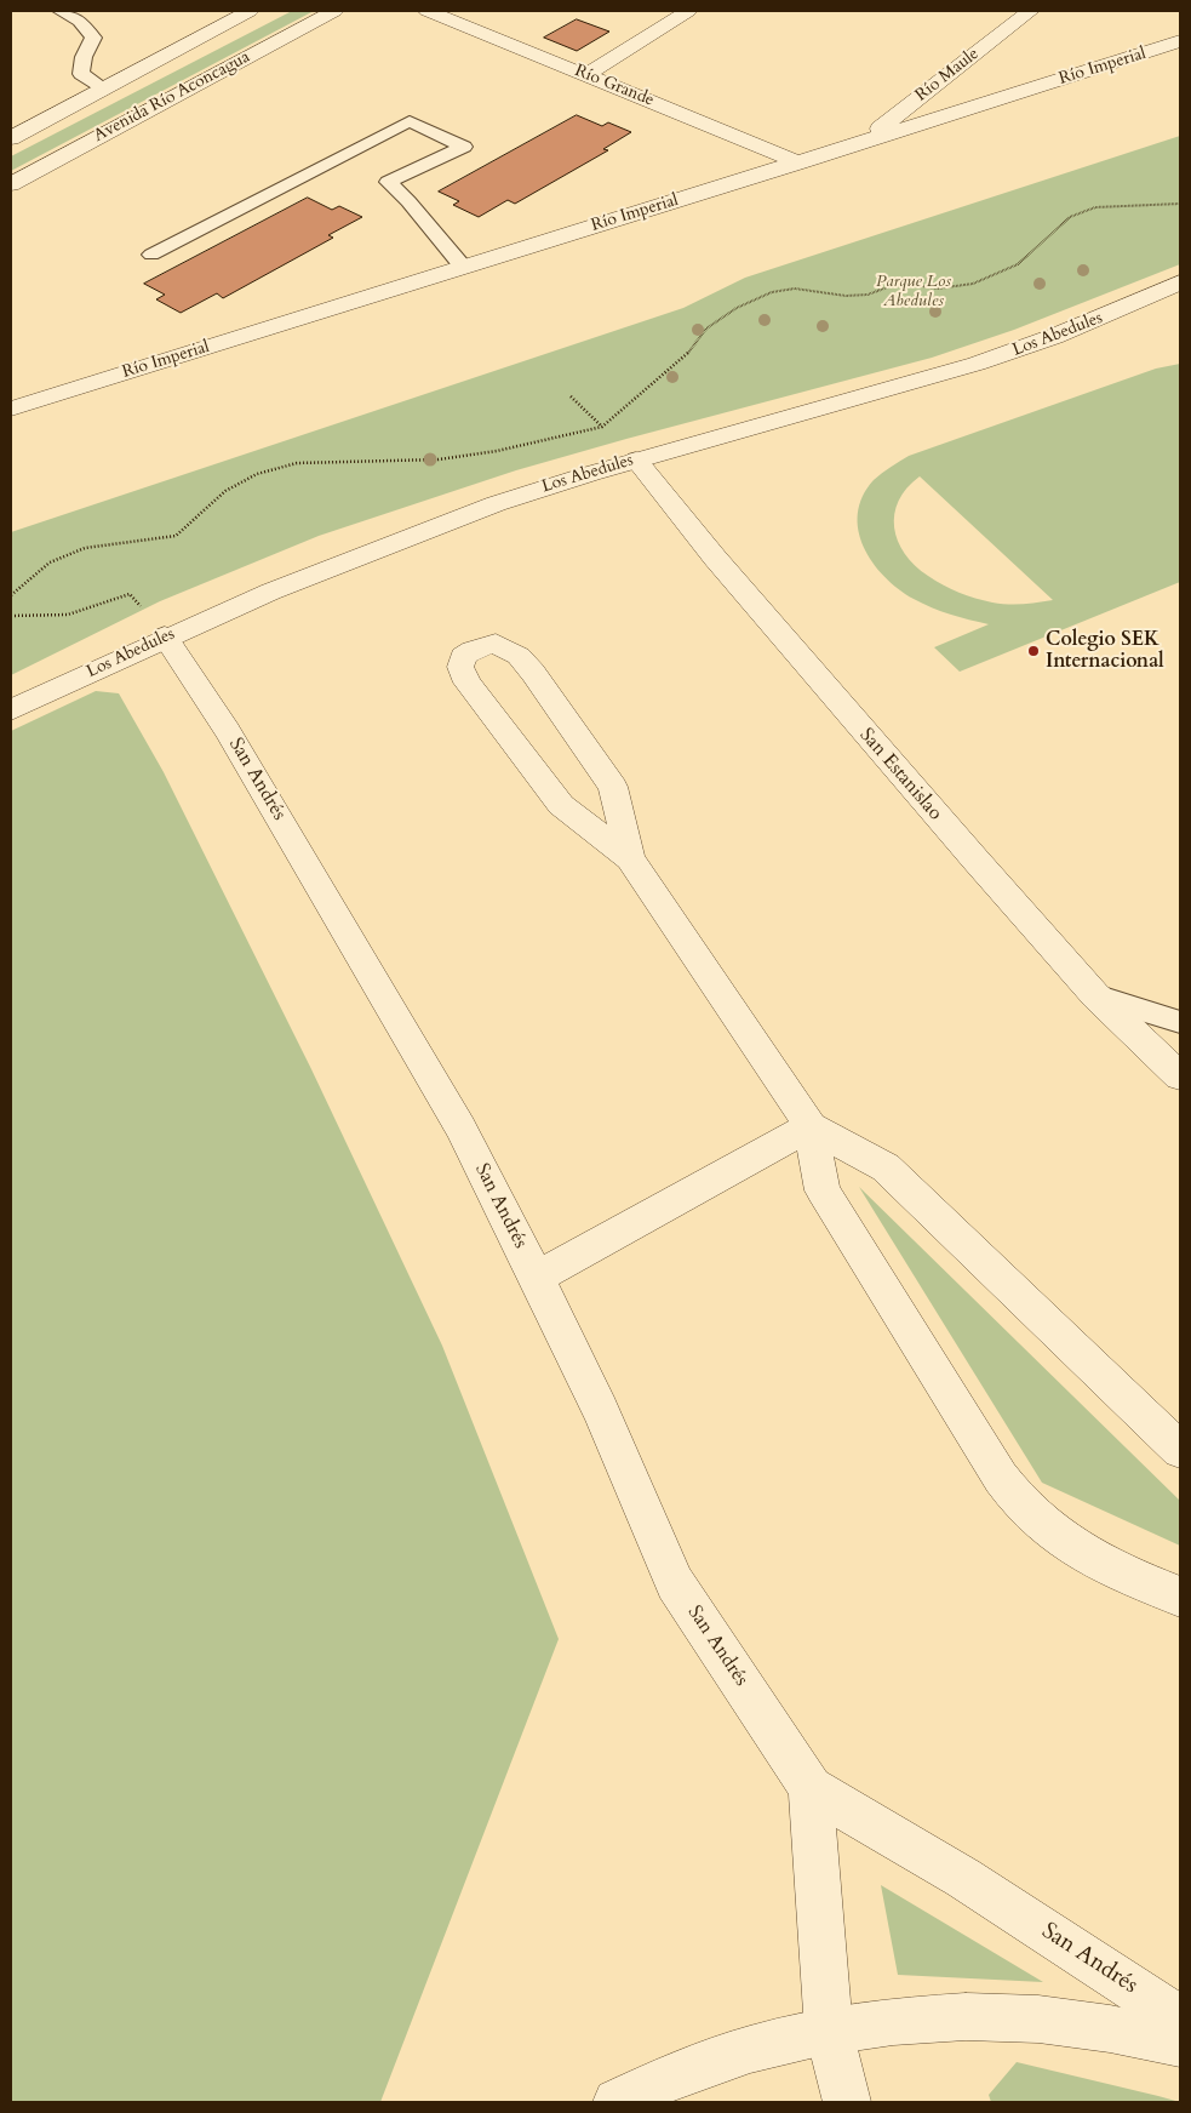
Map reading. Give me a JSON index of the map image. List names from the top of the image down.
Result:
{
  "streets": {
    "street": [
      "Río Imperial",
      "Río Maule",
      "Río Grande",
      "Avenida Río Aconcagua",
      "Los Abedules",
      "San Estanislao",
      "San Andrés"
    ]
  },
  "crossings": [
    ["Río Imperial", "Río Maule"],
    ["Río Imperial", "Río Grande"],
    ["Los Abedules", "San Estanislao"],
    ["Los Abedules", "San Andrés"]
  ],
  "parks": ["Parque Los Abedules"],
  "places": ["Colegio SEK Internacional"]
}
